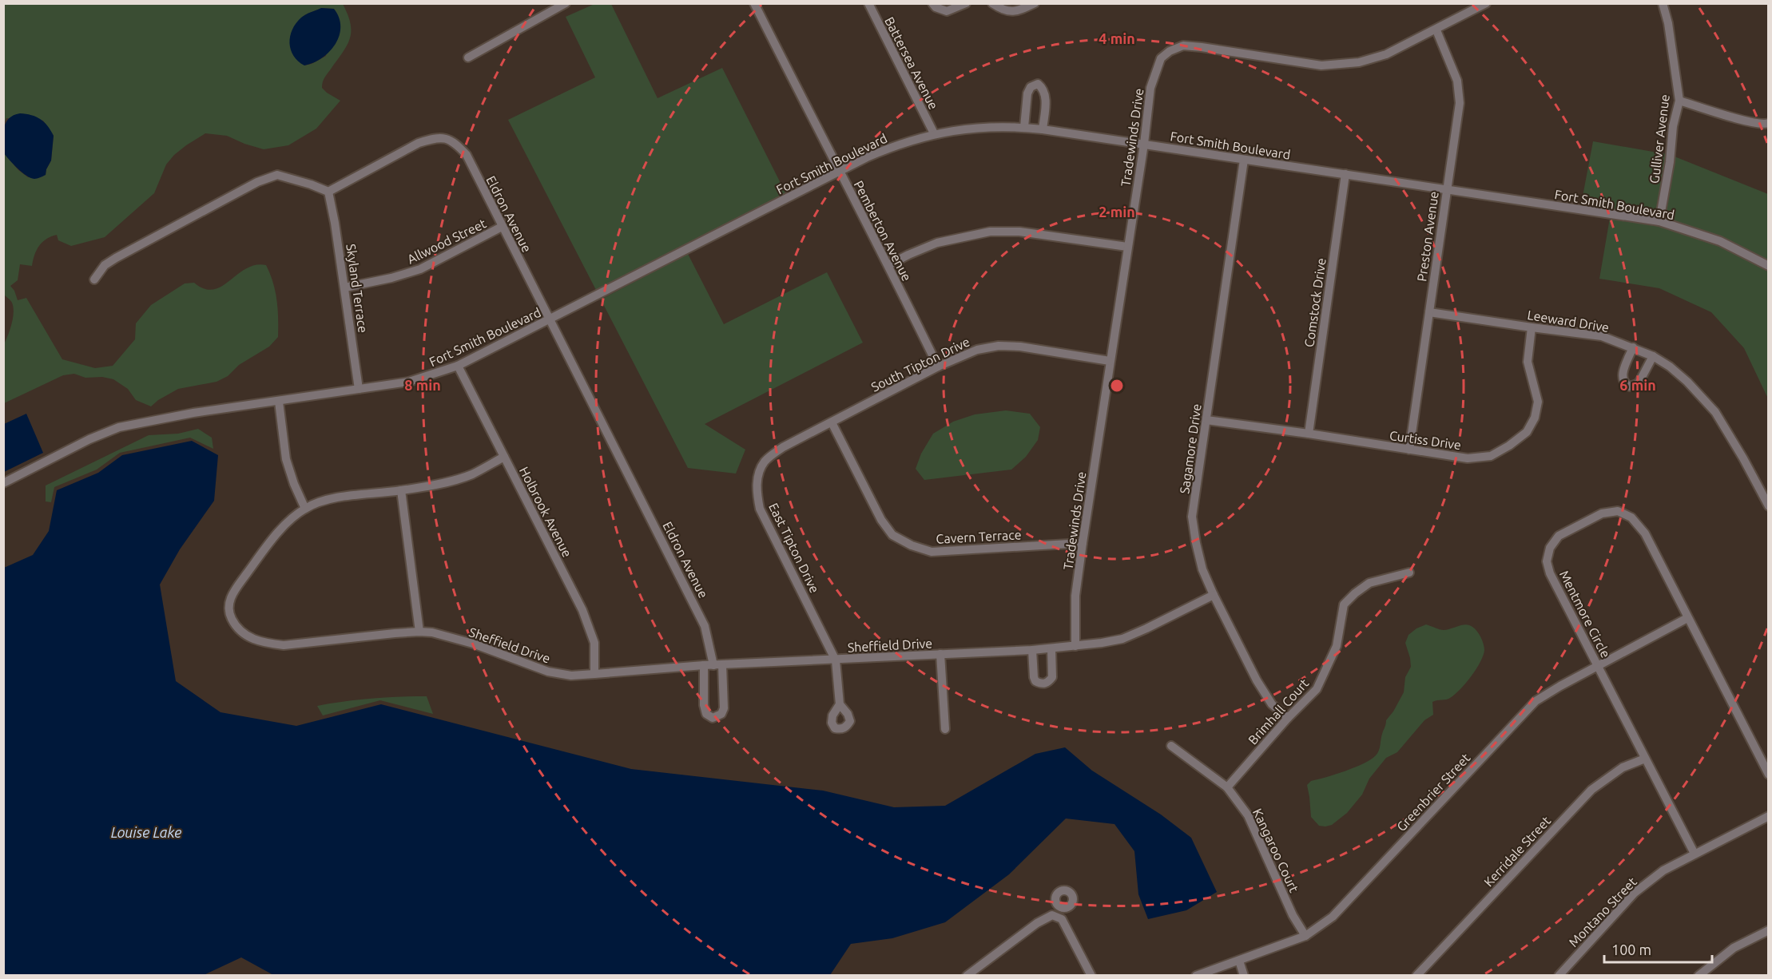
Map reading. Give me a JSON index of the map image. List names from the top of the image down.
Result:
{
  "streets": {
    "street": [
      "Battersea Avenue",
      "Tradewinds Drive",
      "Gulliver Avenue",
      "Fort Smith Boulevard",
      "Eldron Avenue",
      "Pemberton Avenue",
      "Preston Avenue",
      "Allwood Street",
      "Skyland Terrace",
      "Comstock Drive",
      "Leeward Drive",
      "South Tipton Drive",
      "Curtiss Drive",
      "Sagamore Drive",
      "Holbrook Avenue",
      "Cavern Terrace",
      "East Tipton Drive",
      "Mentmore Circle",
      "Sheffield Drive",
      "Brimhall Court",
      "Greenbrier Street",
      "Kangaroo Court",
      "Kerridale Street",
      "Montano Street"
    ]
  },
  "crossings": [
    ["Battersea Avenue", "Fort Smith Boulevard"],
    ["Tradewinds Drive", "Fort Smith Boulevard"],
    ["Tradewinds Drive", "Preston Avenue"],
    ["Tradewinds Drive", "South Tipton Drive"],
    ["Tradewinds Drive", "Cavern Terrace"],
    ["Tradewinds Drive", "Sheffield Drive"],
    ["Gulliver Avenue", "Fort Smith Boulevard"],
    ["Fort Smith Boulevard", "Eldron Avenue"],
    ["Fort Smith Boulevard", "Pemberton Avenue"],
    ["Fort Smith Boulevard", "Preston Avenue"],
    ["Fort Smith Boulevard", "Skyland Terrace"],
    ["Fort Smith Boulevard", "Comstock Drive"],
    ["Fort Smith Boulevard", "Sagamore Drive"],
    ["Fort Smith Boulevard", "Holbrook Avenue"],
    ["Eldron Avenue", "Allwood Street"],
    ["Eldron Avenue", "Skyland Terrace"],
    ["Eldron Avenue", "Sheffield Drive"],
    ["Pemberton Avenue", "South Tipton Drive"],
    ["Preston Avenue", "Leeward Drive"],
    ["Preston Avenue", "Curtiss Drive"],
    ["Allwood Street", "Skyland Terrace"],
    ["Comstock Drive", "Curtiss Drive"],
    ["Leeward Drive", "Curtiss Drive"],
    ["South Tipton Drive", "Cavern Terrace"],
    ["South Tipton Drive", "East Tipton Drive"],
    ["Curtiss Drive", "Sagamore Drive"],
    ["Sagamore Drive", "Sheffield Drive"],
    ["Sagamore Drive", "Brimhall Court"],
    ["Holbrook Avenue", "Sheffield Drive"],
    ["Cavern Terrace", "East Tipton Drive"],
    ["East Tipton Drive", "Sheffield Drive"],
    ["Mentmore Circle", "Greenbrier Street"],
    ["Mentmore Circle", "Kerridale Street"],
    ["Mentmore Circle", "Montano Street"],
    ["Brimhall Court", "Kangaroo Court"],
    ["Greenbrier Street", "Kangaroo Court"]
  ],
  "water": ["Louise Lake"],
  "scale_bar": "100 m",
  "rings": [
    "4 min",
    "2 min",
    "6 min",
    "8 min"
  ]
}
